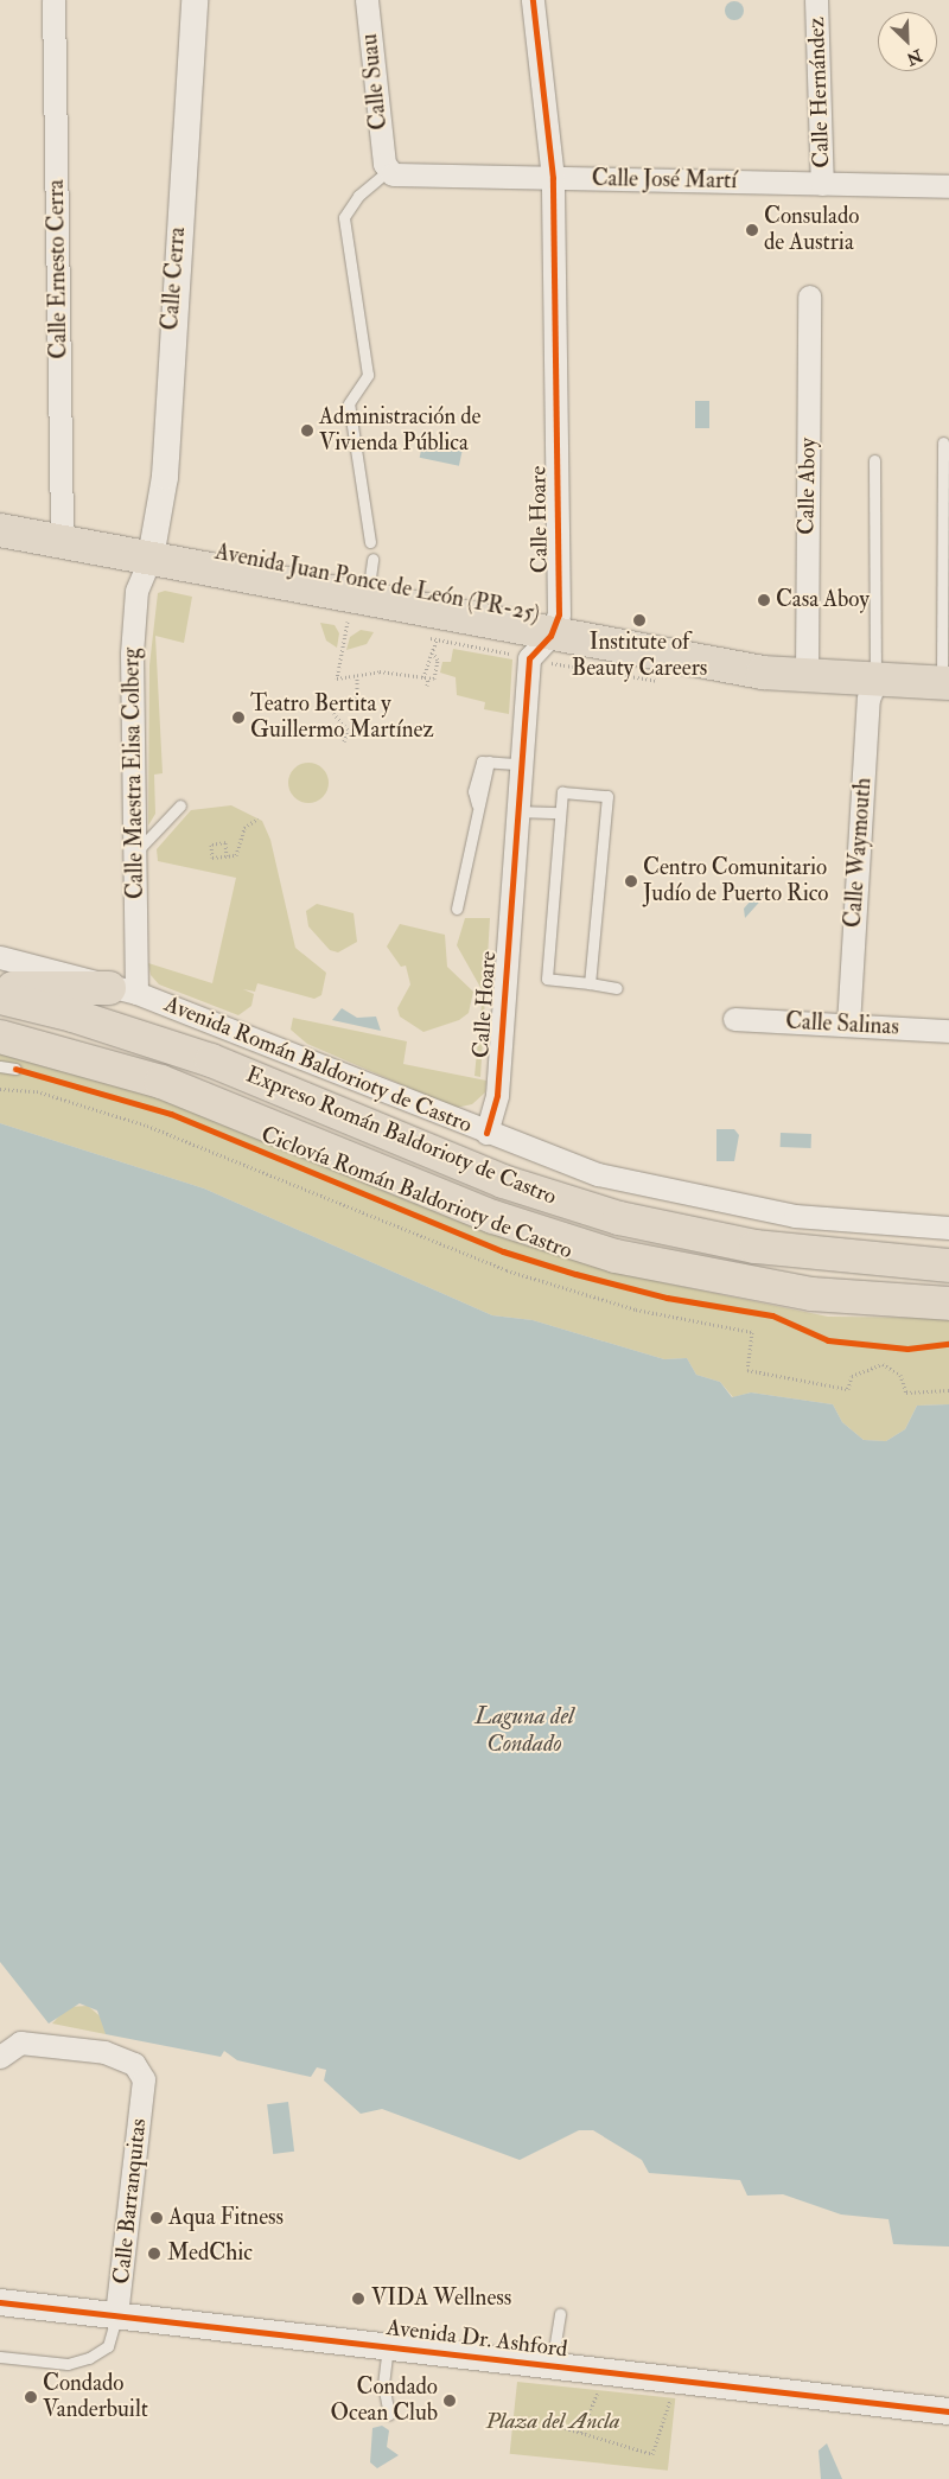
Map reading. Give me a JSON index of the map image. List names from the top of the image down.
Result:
{
  "streets": {
    "main road": ["Avenida Juan Ponce de León (PR-25)", "Expreso Román Baldorioty de Castro"],
    "street": [
      "Calle Suau",
      "Calle Hernández",
      "Calle José Martí",
      "Calle Ernesto Cerra",
      "Calle Cerra",
      "Calle Aboy",
      "Calle Hoare",
      "Calle Maestra Elisa Colberg",
      "Calle Waymouth",
      "Calle Salinas",
      "Avenida Román Baldorioty de Castro",
      "Calle Barranquitas",
      "Avenida Dr. Ashford"
    ],
    "cycle path": ["Ciclovía Román Baldorioty de Castro"]
  },
  "crossings": [
    ["Calle Suau", "Calle José Martí"],
    ["Calle Hernández", "Calle José Martí"],
    ["Calle José Martí", "Calle Hoare"],
    ["Calle Ernesto Cerra", "Avenida Juan Ponce de León (PR-25)"],
    ["Calle Cerra", "Avenida Juan Ponce de León (PR-25)"],
    ["Calle Cerra", "Calle Maestra Elisa Colberg"],
    ["Calle Aboy", "Avenida Juan Ponce de León (PR-25)"],
    ["Calle Hoare", "Avenida Juan Ponce de León (PR-25)"],
    ["Calle Hoare", "Avenida Román Baldorioty de Castro"],
    ["Avenida Juan Ponce de León (PR-25)", "Calle Maestra Elisa Colberg"],
    ["Avenida Juan Ponce de León (PR-25)", "Calle Waymouth"],
    ["Calle Maestra Elisa Colberg", "Avenida Román Baldorioty de Castro"],
    ["Calle Waymouth", "Calle Salinas"],
    ["Calle Barranquitas", "Avenida Dr. Ashford"]
  ],
  "water": ["Laguna del Condado"],
  "parks": ["Plaza del Ancla"],
  "places": [
    "Consulado de Austria",
    "Administración de Vivienda Pública",
    "Casa Aboy",
    "Institute of Beauty Careers",
    "Teatro Bertita y Guillermo Martínez",
    "Centro Comunitario Judío de Puerto Rico",
    "Aqua Fitness",
    "MedChic",
    "VIDA Wellness",
    "Condado Vanderbuilt",
    "Condado Ocean Club"
  ],
  "north": "bottom right"
}
